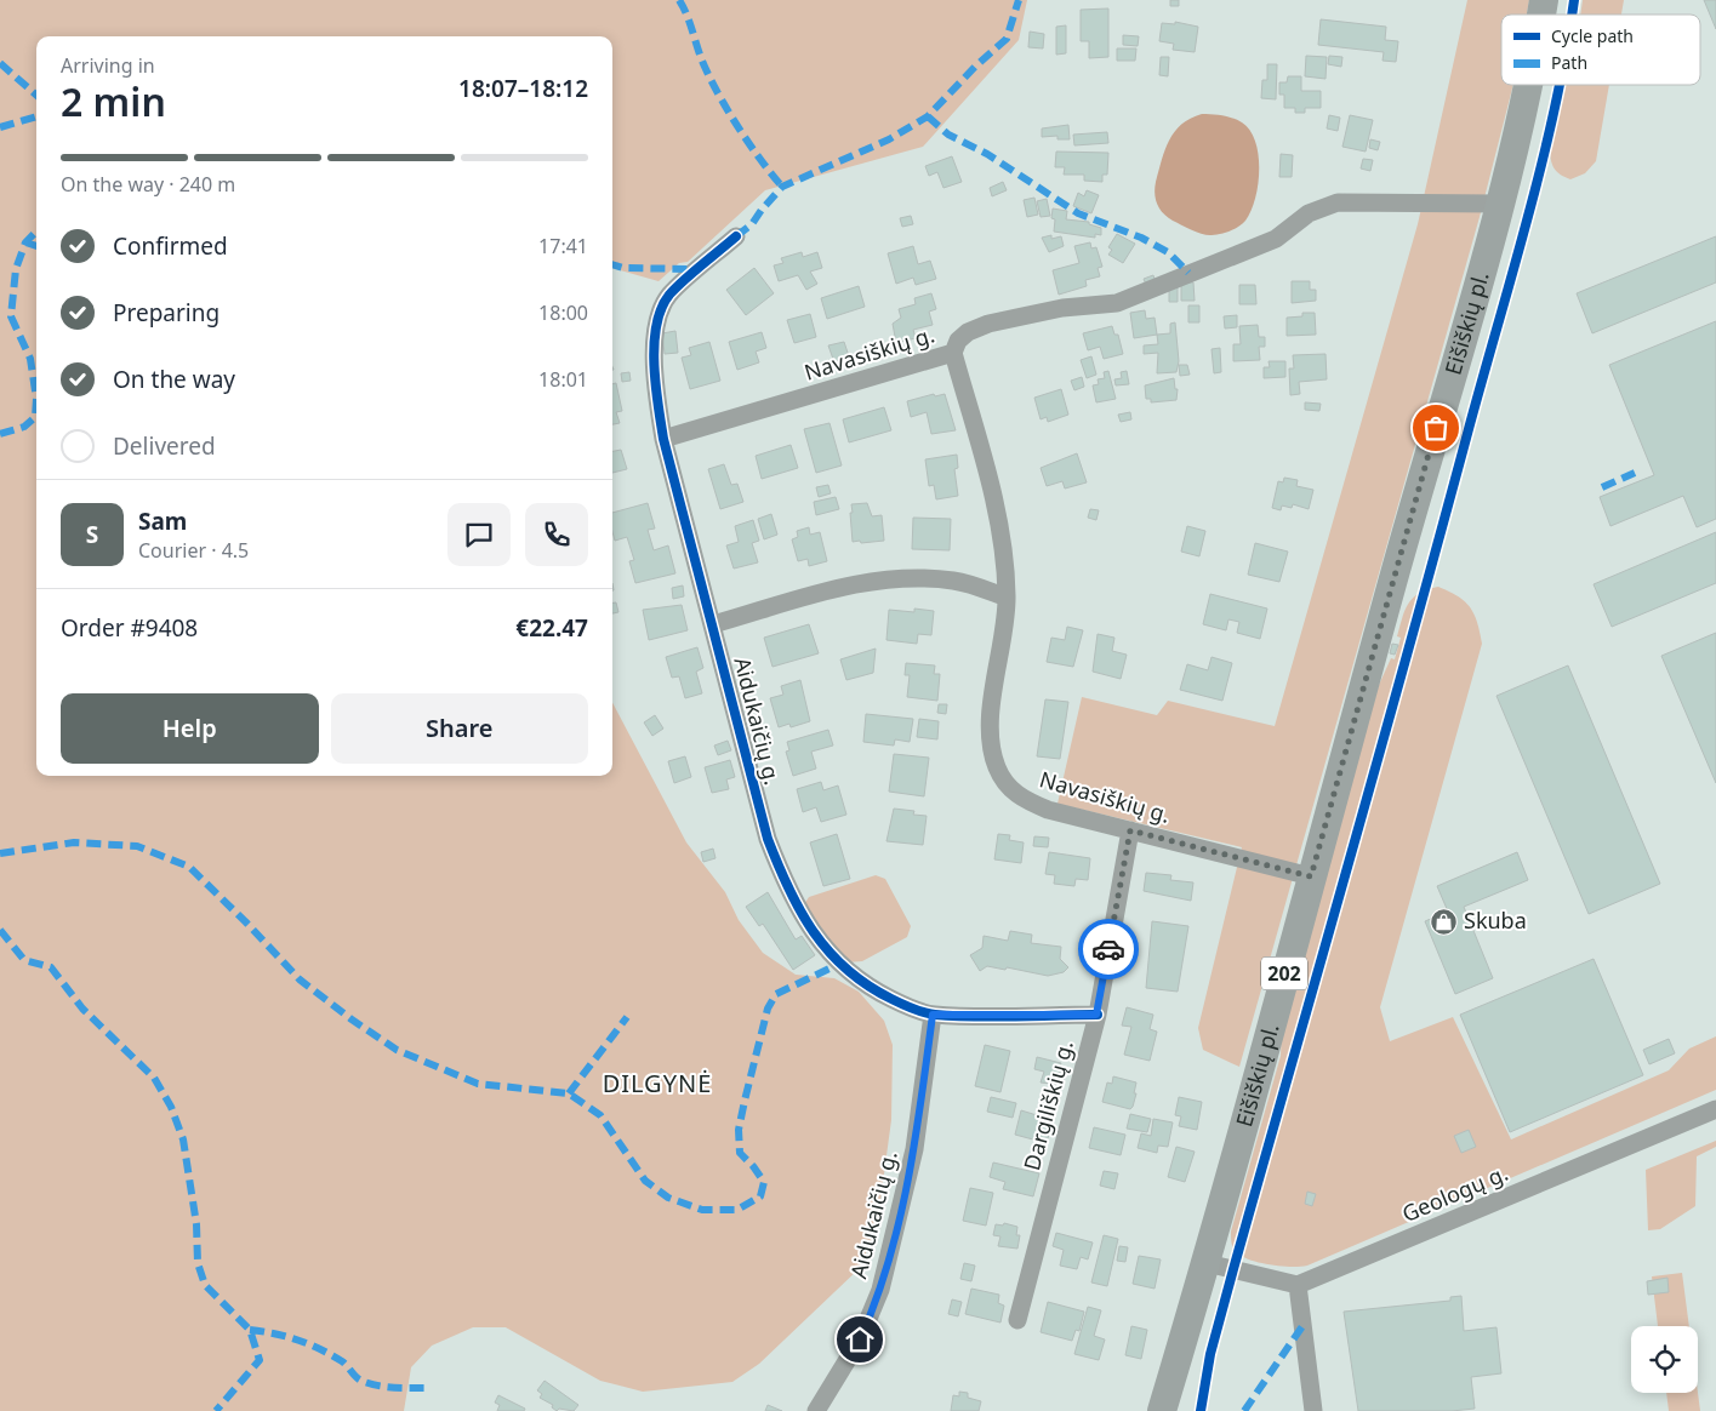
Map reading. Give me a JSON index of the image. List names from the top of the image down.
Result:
{
  "streets": {
    "main road": ["Eišiškių pl.", "202"],
    "street": [
      "Navasiškių g.",
      "Aidukaičių g.",
      "Dargiliškių g.",
      "Geologų g."
    ]
  },
  "crossings": [
    ["Eišiškių pl.", "Navasiškių g."],
    ["Navasiškių g.", "Aidukaičių g."],
    ["Navasiškių g.", "Dargiliškių g."],
    ["Aidukaičių g.", "Dargiliškių g."]
  ],
  "districts": ["DILGYNĖ"],
  "places": {
    "shop": ["Skuba"]
  },
  "legend": ["Cycle path", "Path"],
  "page": {
    "heading": ["2 min", "Arriving in", "18:07–18:12"],
    "panel": [
      "Sam",
      "Courier · 4.5",
      "Order #9408",
      "€22.47"
    ],
    "bar": "On the way · 240 m",
    "list": [
      ["Confirmed", "17:41"],
      ["Preparing", "18:00"],
      ["On the way", "18:01"],
      "Delivered"
    ],
    "round": "S",
    "buttons": ["Help", "Share"]
  }
}
